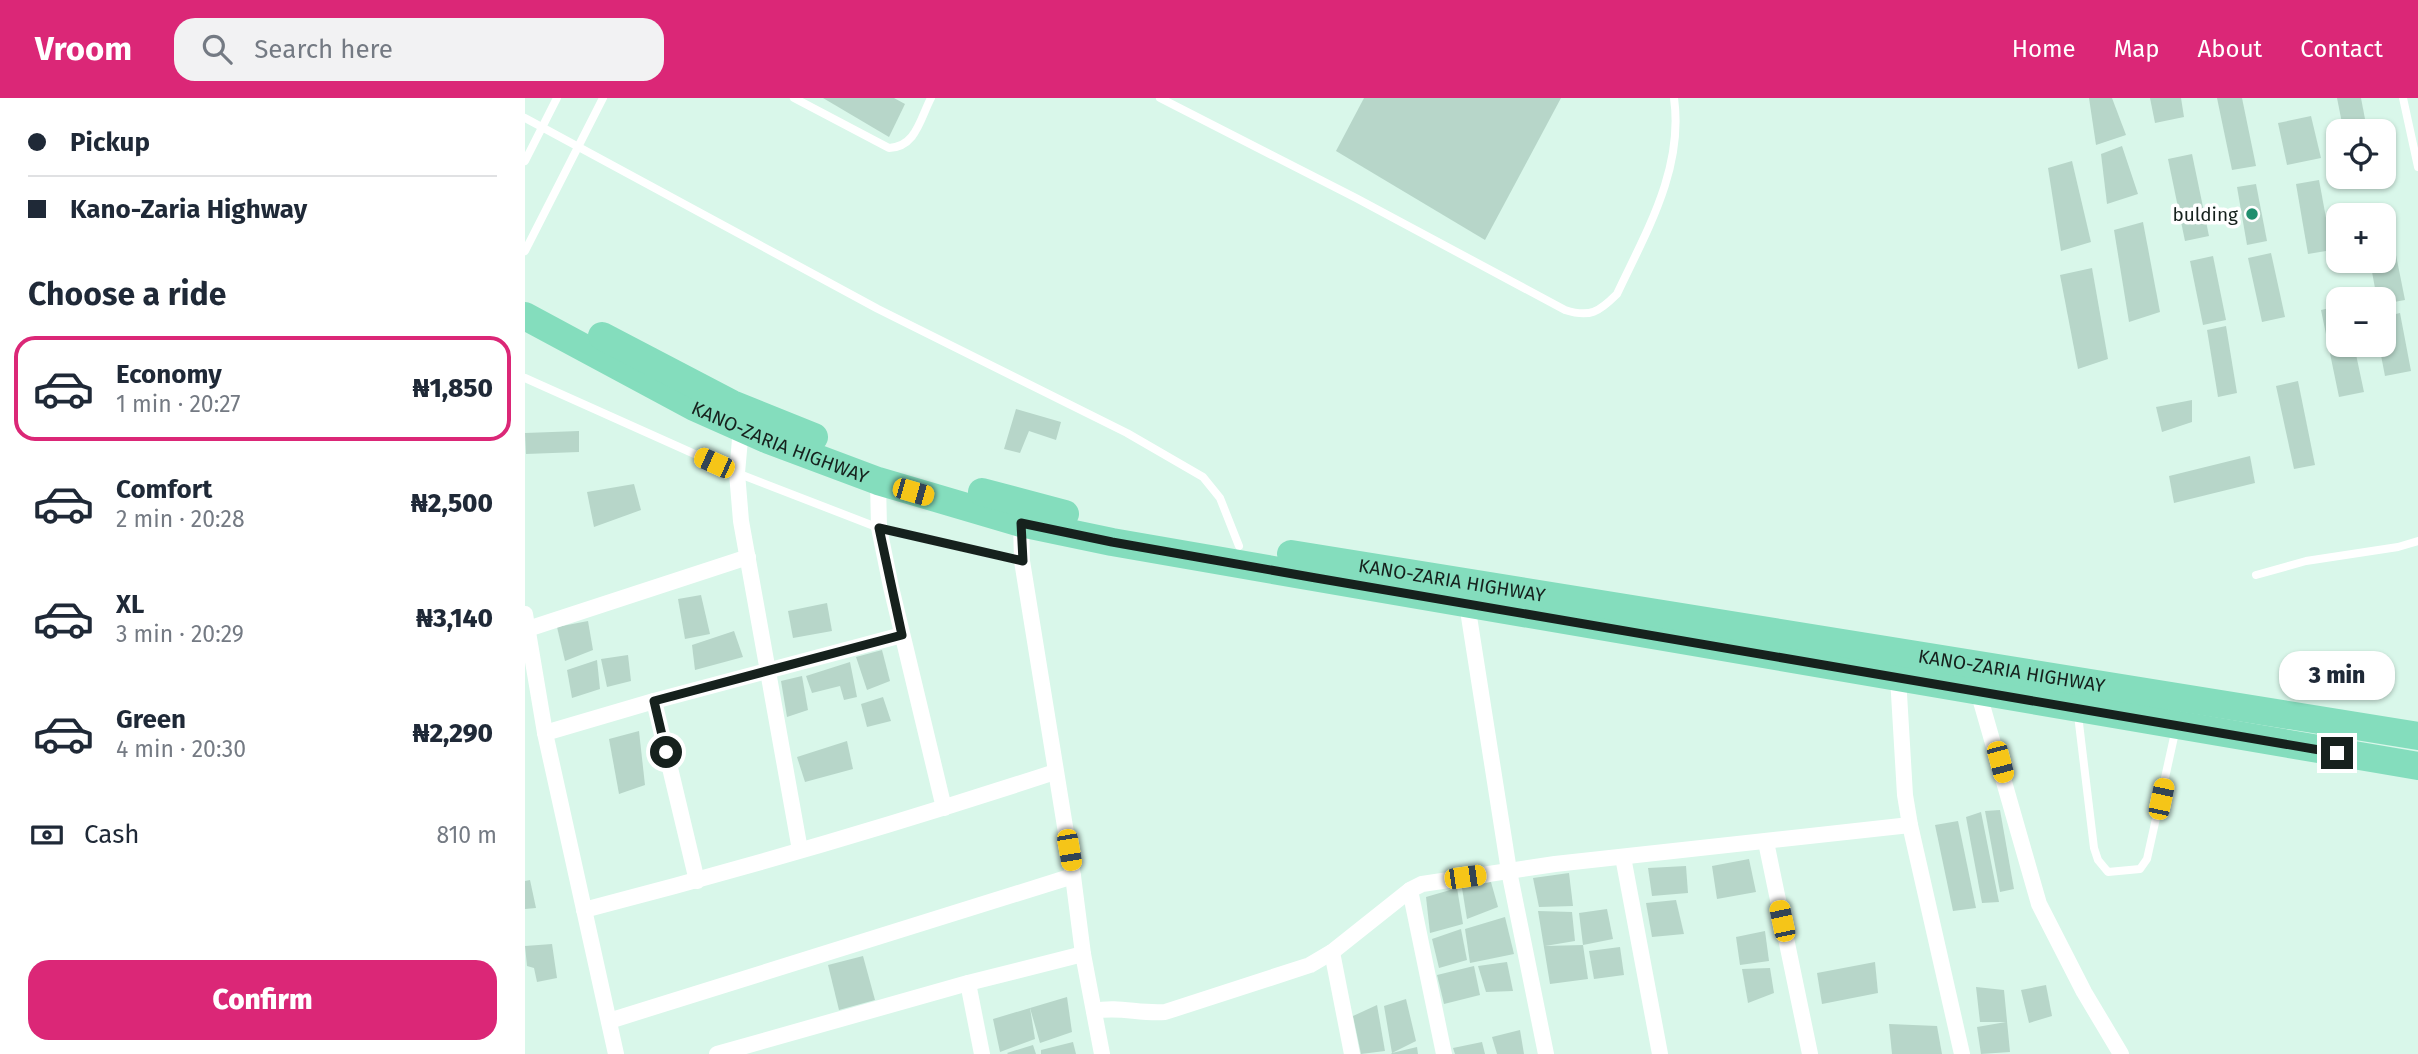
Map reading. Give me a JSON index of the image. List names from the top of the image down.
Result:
{
  "streets": {
    "highway": ["KANO-ZARIA HIGHWAY"]
  },
  "places": ["bulding"],
  "page": {
    "header": "Vroom",
    "search": "Search here",
    "nav": [
      "Home",
      "Map",
      "About",
      "Contact"
    ],
    "banner": ["Pickup", "Kano-Zaria Highway"],
    "map_buttons": ["+", "−"],
    "heading": "Choose a ride",
    "list": [
      {
        "name": "Economy",
        "note": "1 min · 20:27",
        "value": "₦1,850"
      },
      {
        "name": "Comfort",
        "note": "2 min · 20:28",
        "value": "₦2,500"
      },
      {
        "name": "XL",
        "note": "3 min · 20:29",
        "value": "₦3,140"
      },
      {
        "name": "Green",
        "note": "4 min · 20:30",
        "value": "₦2,290"
      }
    ],
    "bubble": "3 min",
    "pay": ["Cash", "810 m"],
    "buttons": "Confirm"
  }
}
